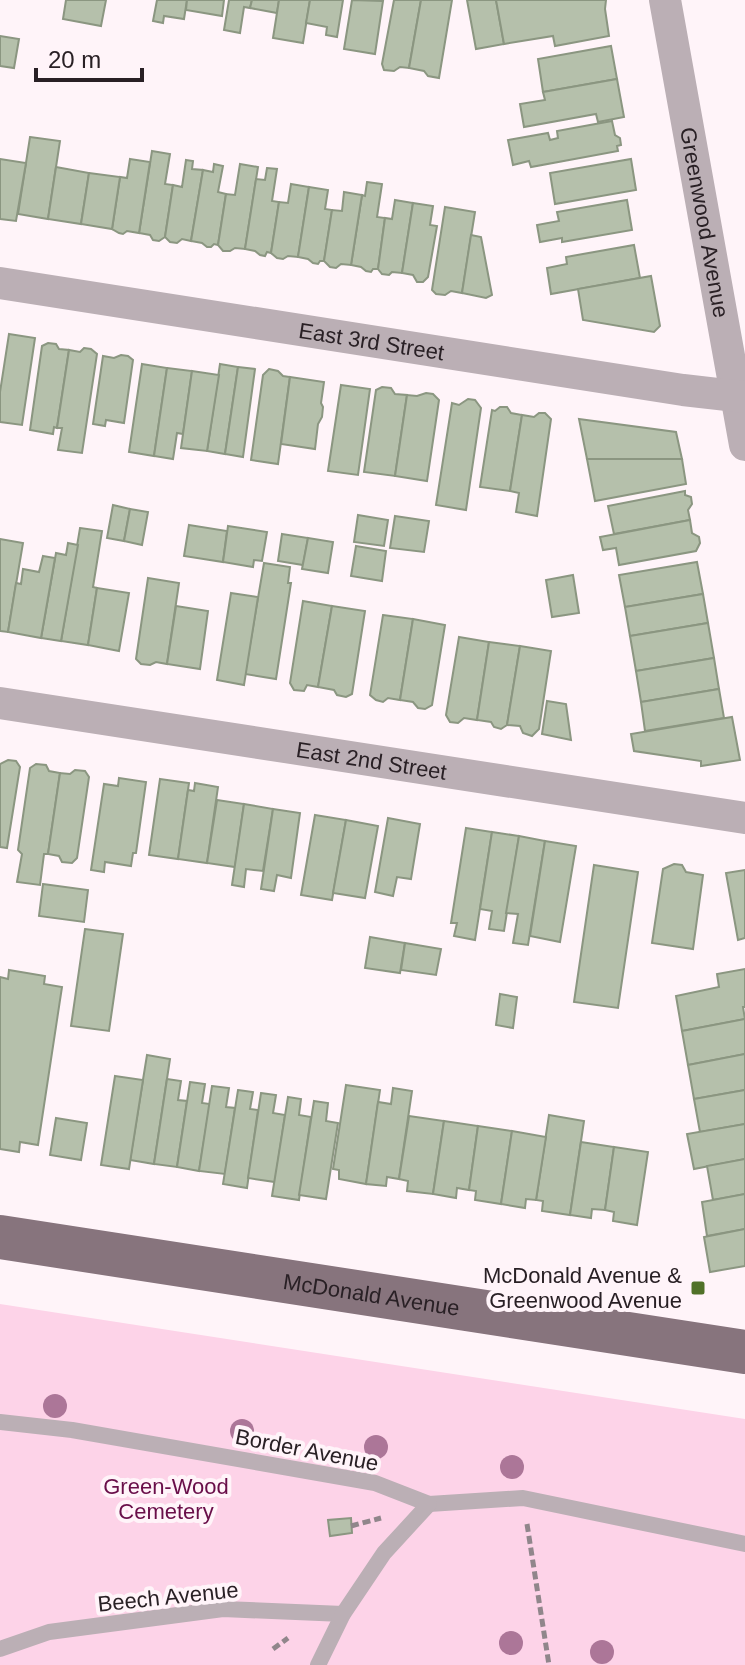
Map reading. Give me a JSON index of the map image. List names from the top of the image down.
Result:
{
  "streets": {
    "main road": ["McDonald Avenue"],
    "street": ["Greenwood Avenue", "East 3rd Street", "East 2nd Street"],
    "lane": ["Border Avenue", "Beech Avenue"]
  },
  "crossings": [
    ["Greenwood Avenue", "East 3rd Street"]
  ],
  "parks": ["Green-Wood Cemetery"],
  "places": {
    "transit": ["McDonald Avenue & Greenwood Avenue"]
  },
  "scale_bar": "20 m"
}
